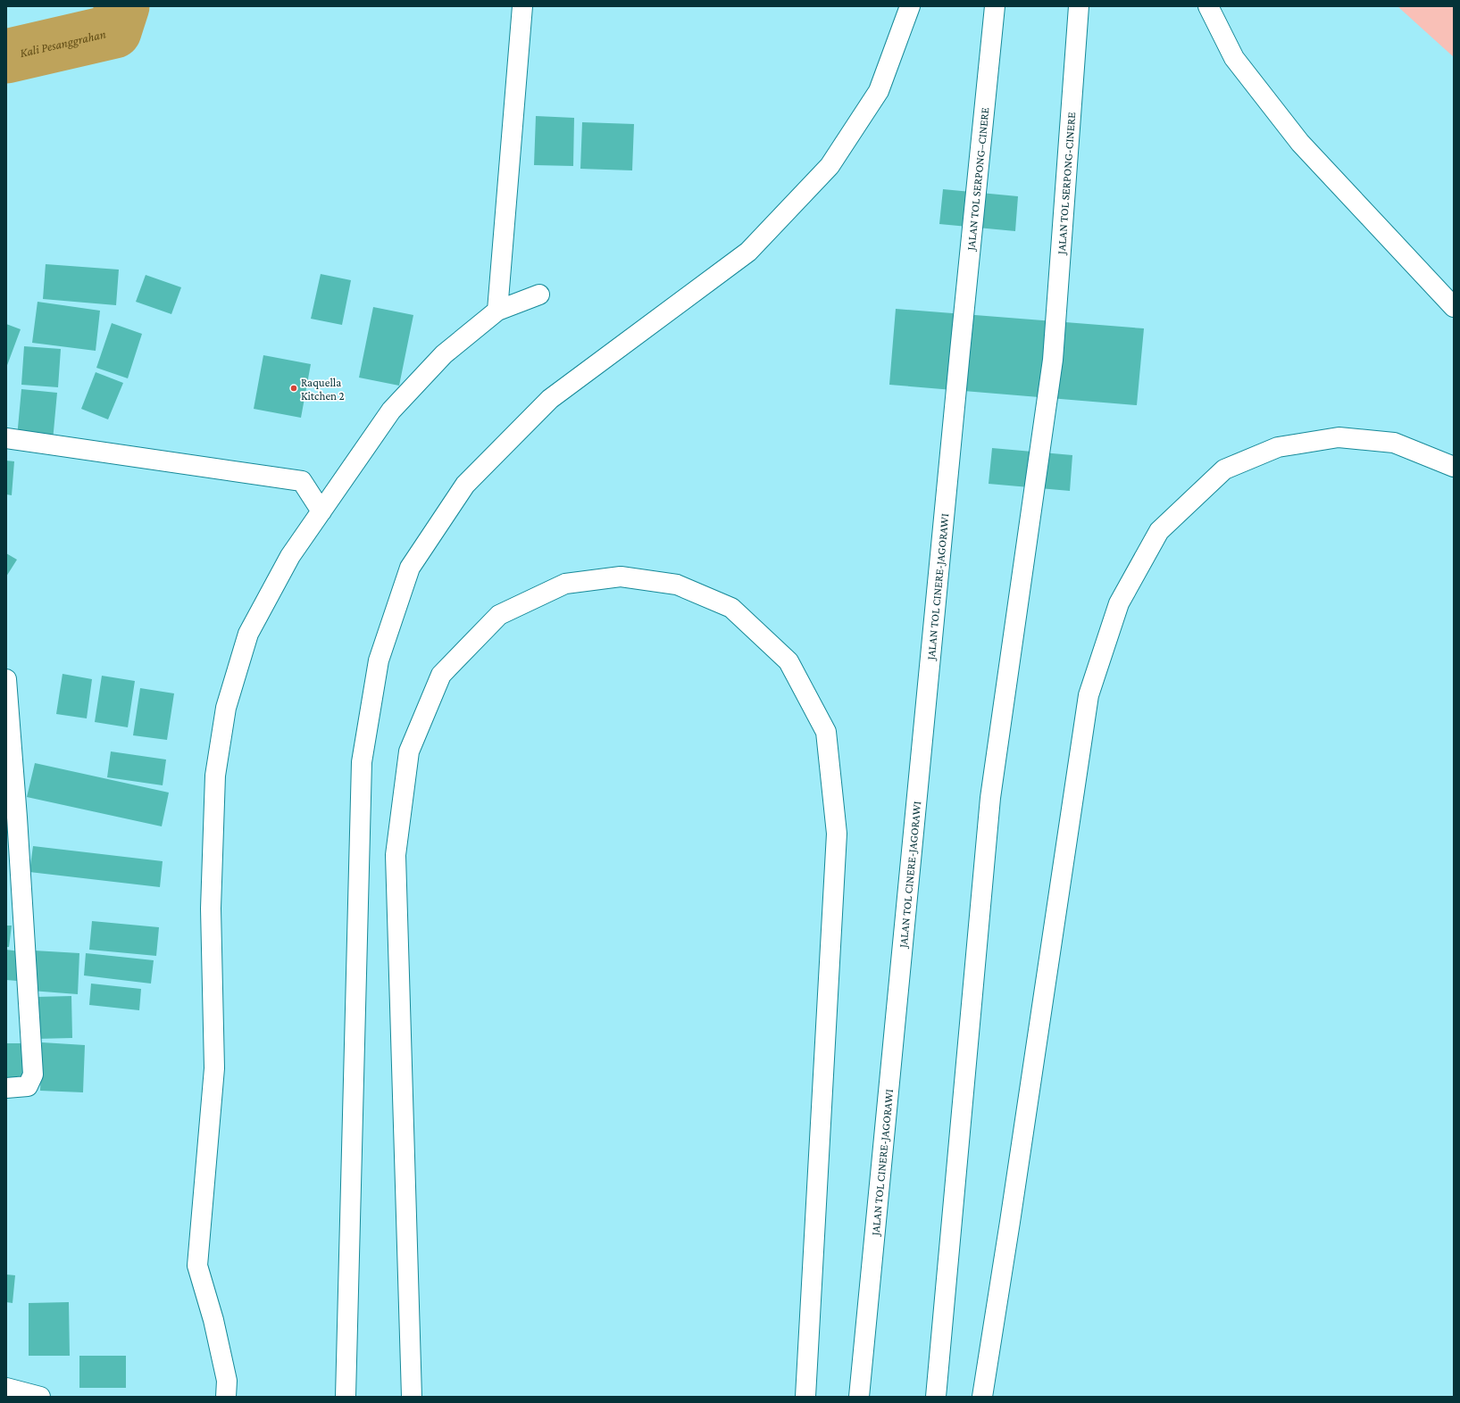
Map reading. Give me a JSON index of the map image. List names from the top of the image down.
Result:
{
  "streets": {
    "main road": ["JALAN TOL SERPONG–CINERE", "JALAN TOL SERPONG-CINERE", "JALAN TOL CINERE-JAGORAWI"]
  },
  "crossings": [
    ["JALAN TOL SERPONG–CINERE", "JALAN TOL CINERE-JAGORAWI"]
  ],
  "water": ["Kali Pesanggrahan"],
  "places": ["Raquella Kitchen 2"]
}
